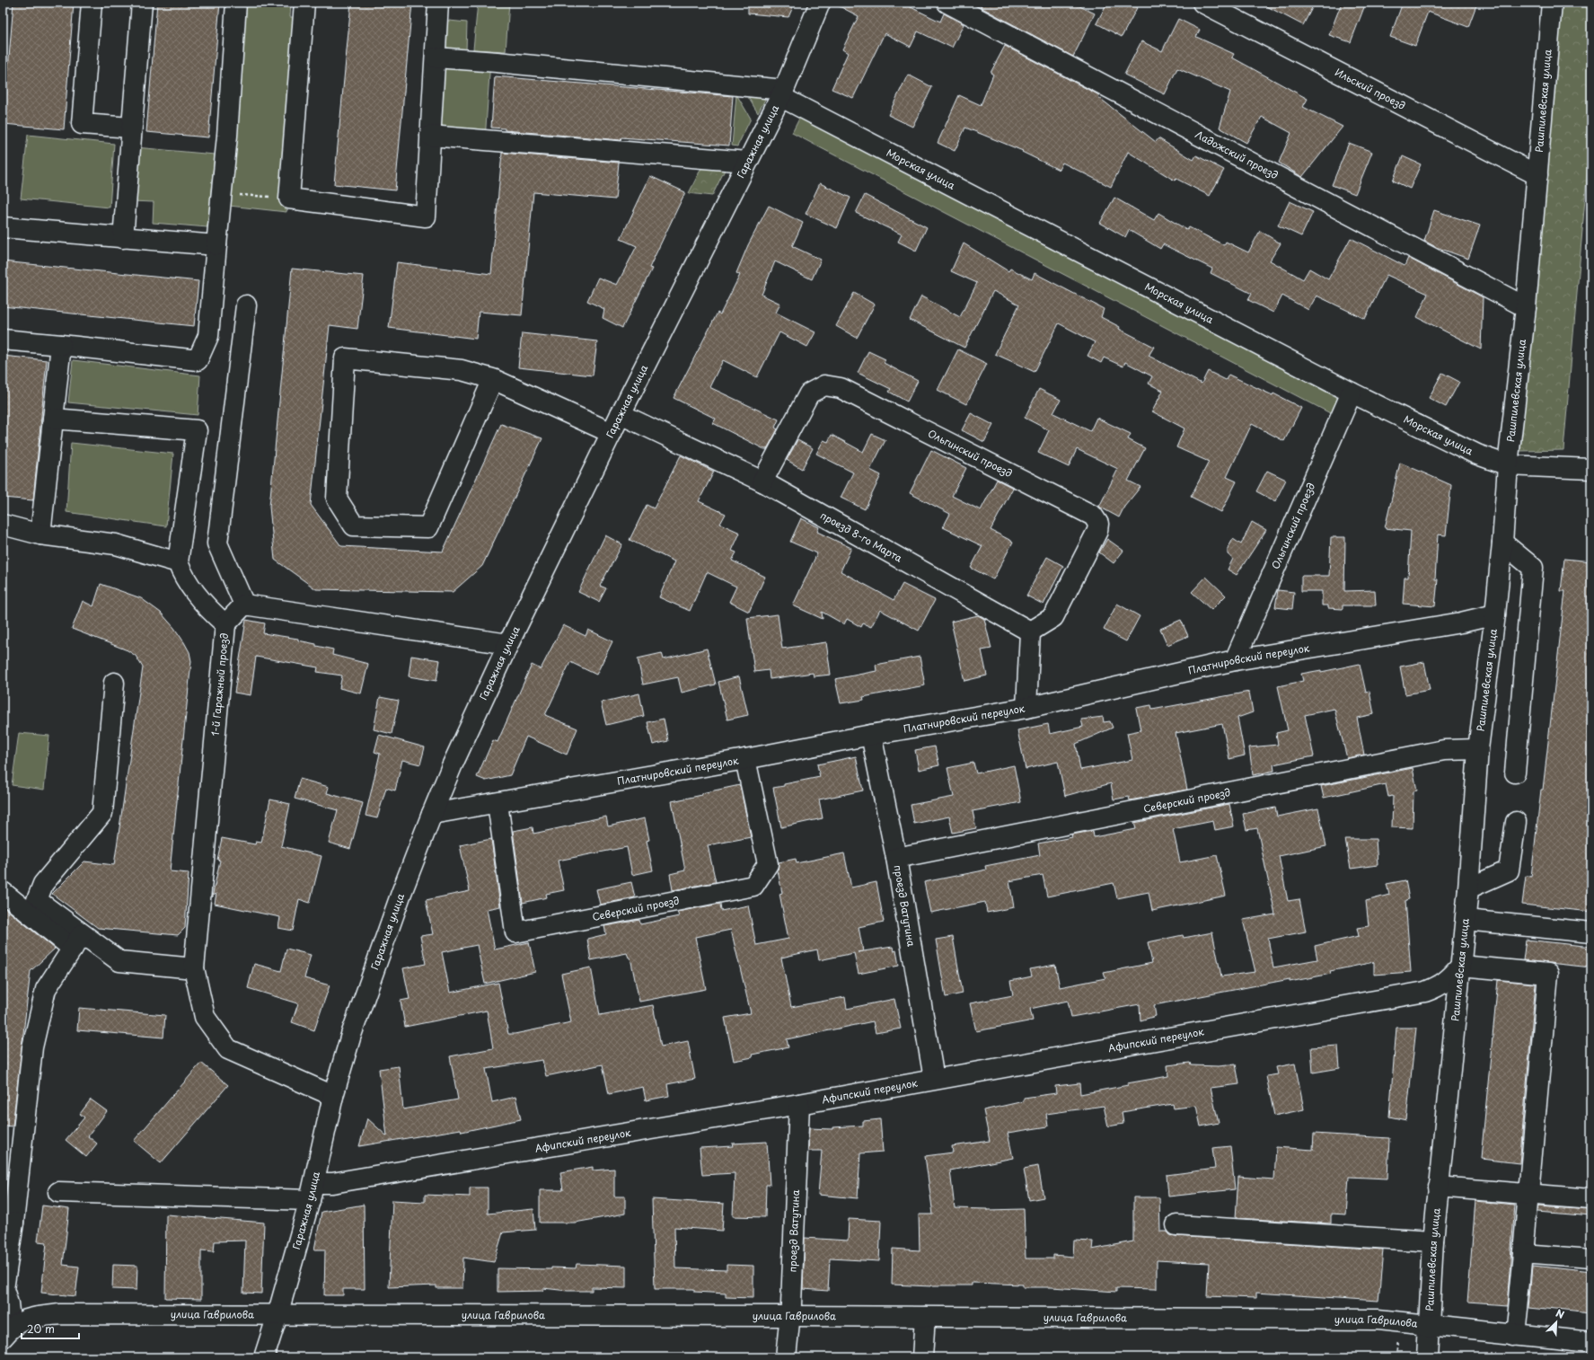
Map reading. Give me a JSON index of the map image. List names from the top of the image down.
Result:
{
  "streets": {
    "street": [
      "Ильский проезд",
      "Рашпилевская улица",
      "Гаражная улица",
      "Ладожский проезд",
      "Морская улица",
      "Ольгинский проезд",
      "проезд 8-го Марта",
      "Платнировский переулок",
      "1-й Гаражный проезд",
      "Северский проезд",
      "проезд Ватутина",
      "Афипский переулок",
      "улица Гаврилова"
    ]
  },
  "crossings": [
    ["Ильский проезд", "Рашпилевская улица"],
    ["Рашпилевская улица", "Ладожский проезд"],
    ["Рашпилевская улица", "Морская улица"],
    ["Рашпилевская улица", "Платнировский переулок"],
    ["Рашпилевская улица", "Северский проезд"],
    ["Рашпилевская улица", "Афипский переулок"],
    ["Рашпилевская улица", "улица Гаврилова"],
    ["Гаражная улица", "Морская улица"],
    ["Гаражная улица", "проезд 8-го Марта"],
    ["Гаражная улица", "Платнировский переулок"],
    ["Гаражная улица", "1-й Гаражный проезд"],
    ["Гаражная улица", "Афипский переулок"],
    ["Гаражная улица", "улица Гаврилова"],
    ["Морская улица", "Ольгинский проезд"],
    ["Ольгинский проезд", "проезд 8-го Марта"],
    ["Ольгинский проезд", "Платнировский переулок"],
    ["Платнировский переулок", "Северский проезд"],
    ["Платнировский переулок", "проезд Ватутина"],
    ["Северский проезд", "проезд Ватутина"],
    ["проезд Ватутина", "Афипский переулок"],
    ["проезд Ватутина", "улица Гаврилова"]
  ],
  "scale_bar": "20 m",
  "north": "top right"
}
